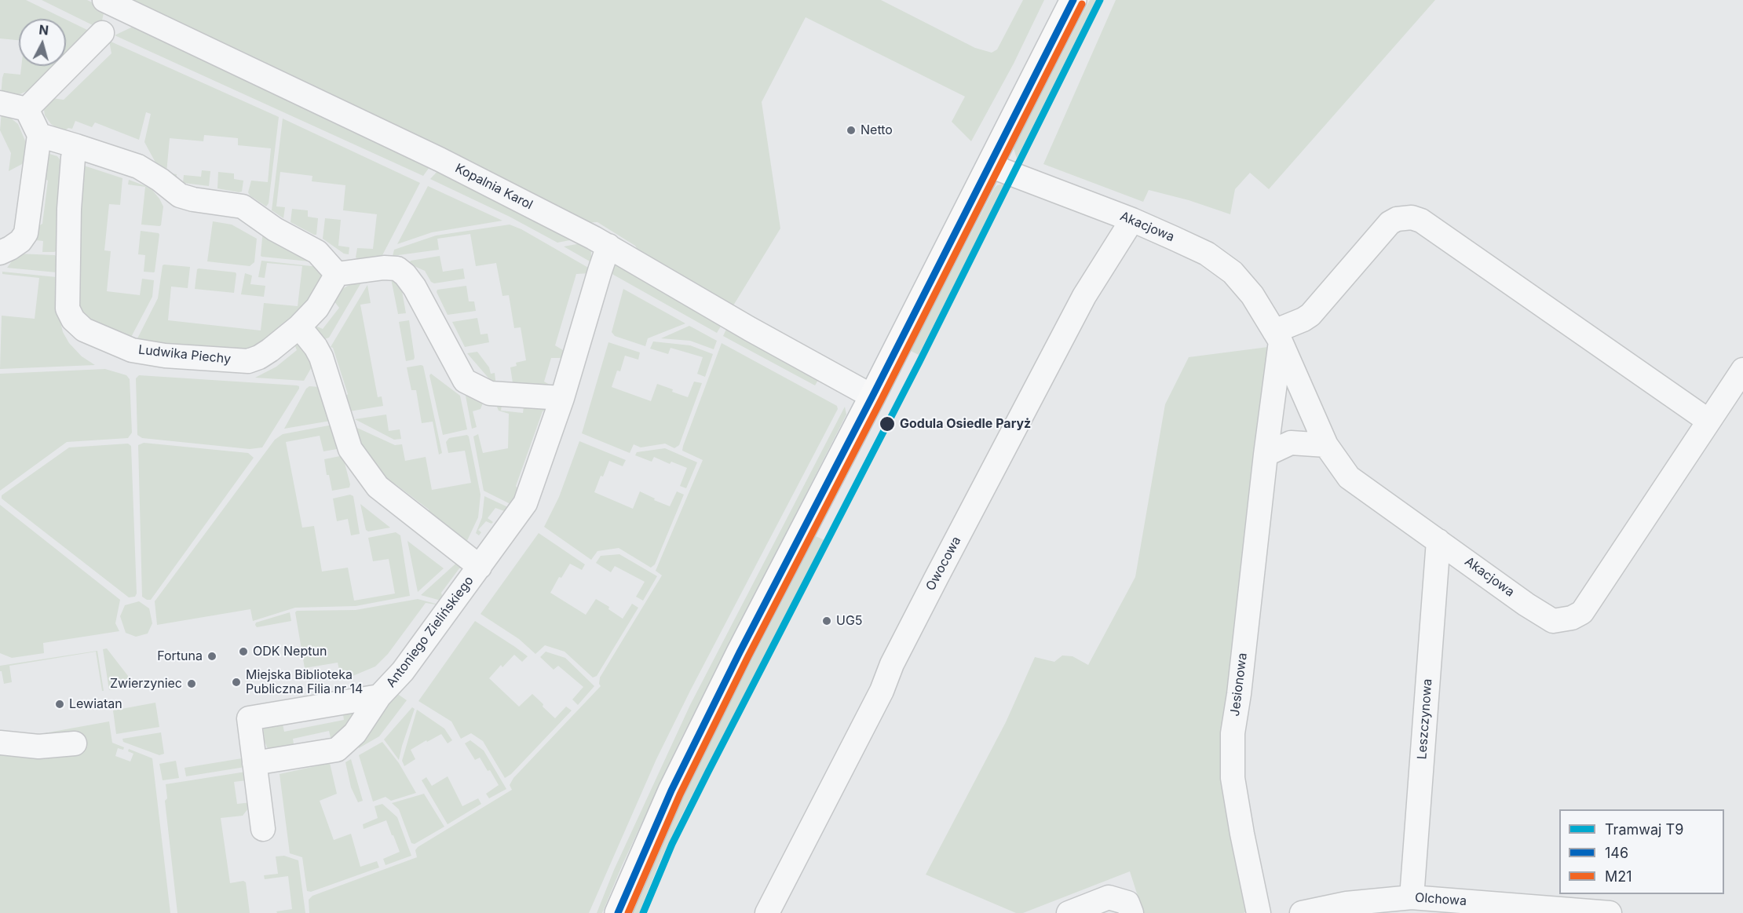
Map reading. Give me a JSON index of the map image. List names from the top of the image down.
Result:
{
  "streets": {
    "street": [
      "Kopalnia Karol",
      "Akacjowa",
      "Ludwika Piechy",
      "Owocowa",
      "Antoniego Zielińskiego",
      "Jesionowa",
      "Leszczynowa",
      "Olchowa"
    ]
  },
  "crossings": [
    ["Kopalnia Karol", "Antoniego Zielińskiego"],
    ["Akacjowa", "Owocowa"],
    ["Akacjowa", "Jesionowa"],
    ["Akacjowa", "Leszczynowa"],
    ["Ludwika Piechy", "Antoniego Zielińskiego"],
    ["Leszczynowa", "Olchowa"]
  ],
  "places": [
    "Netto",
    "Godula Osiedle Paryż",
    "UG5",
    "ODK Neptun",
    "Fortuna",
    "Miejska Biblioteka Publiczna Filia nr 14",
    "Zwierzyniec",
    "Lewiatan"
  ],
  "lines": ["tram line T9", "transit line 146", "transit line M21"],
  "legend": ["Tramwaj T9", "146", "M21"],
  "north": "top"
}
